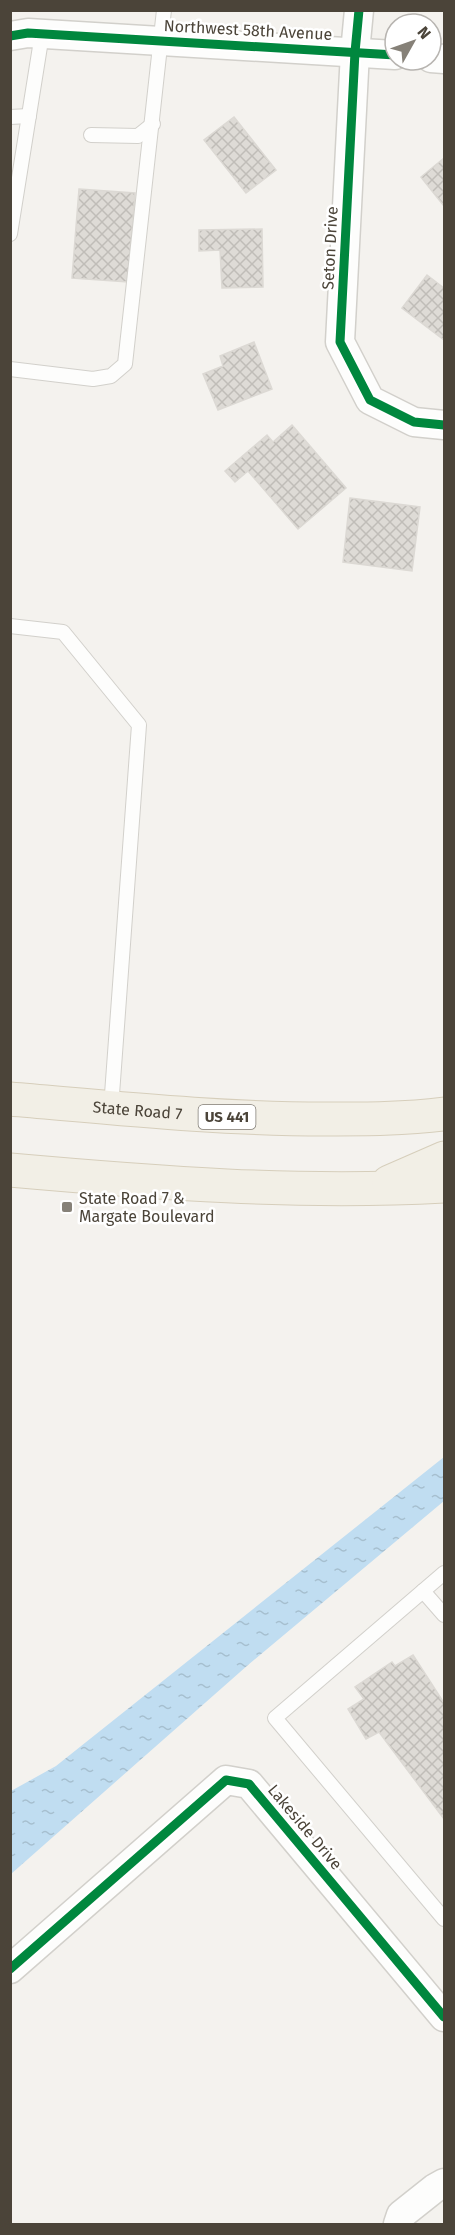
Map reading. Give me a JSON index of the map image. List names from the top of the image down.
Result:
{
  "streets": {
    "main road": ["State Road 7", "US 441"],
    "street": ["Northwest 58th Avenue", "Seton Drive", "Lakeside Drive"]
  },
  "crossings": [
    ["Northwest 58th Avenue", "Seton Drive"]
  ],
  "places": {
    "transit": ["State Road 7 & Margate Boulevard"]
  },
  "north": "top right"
}
